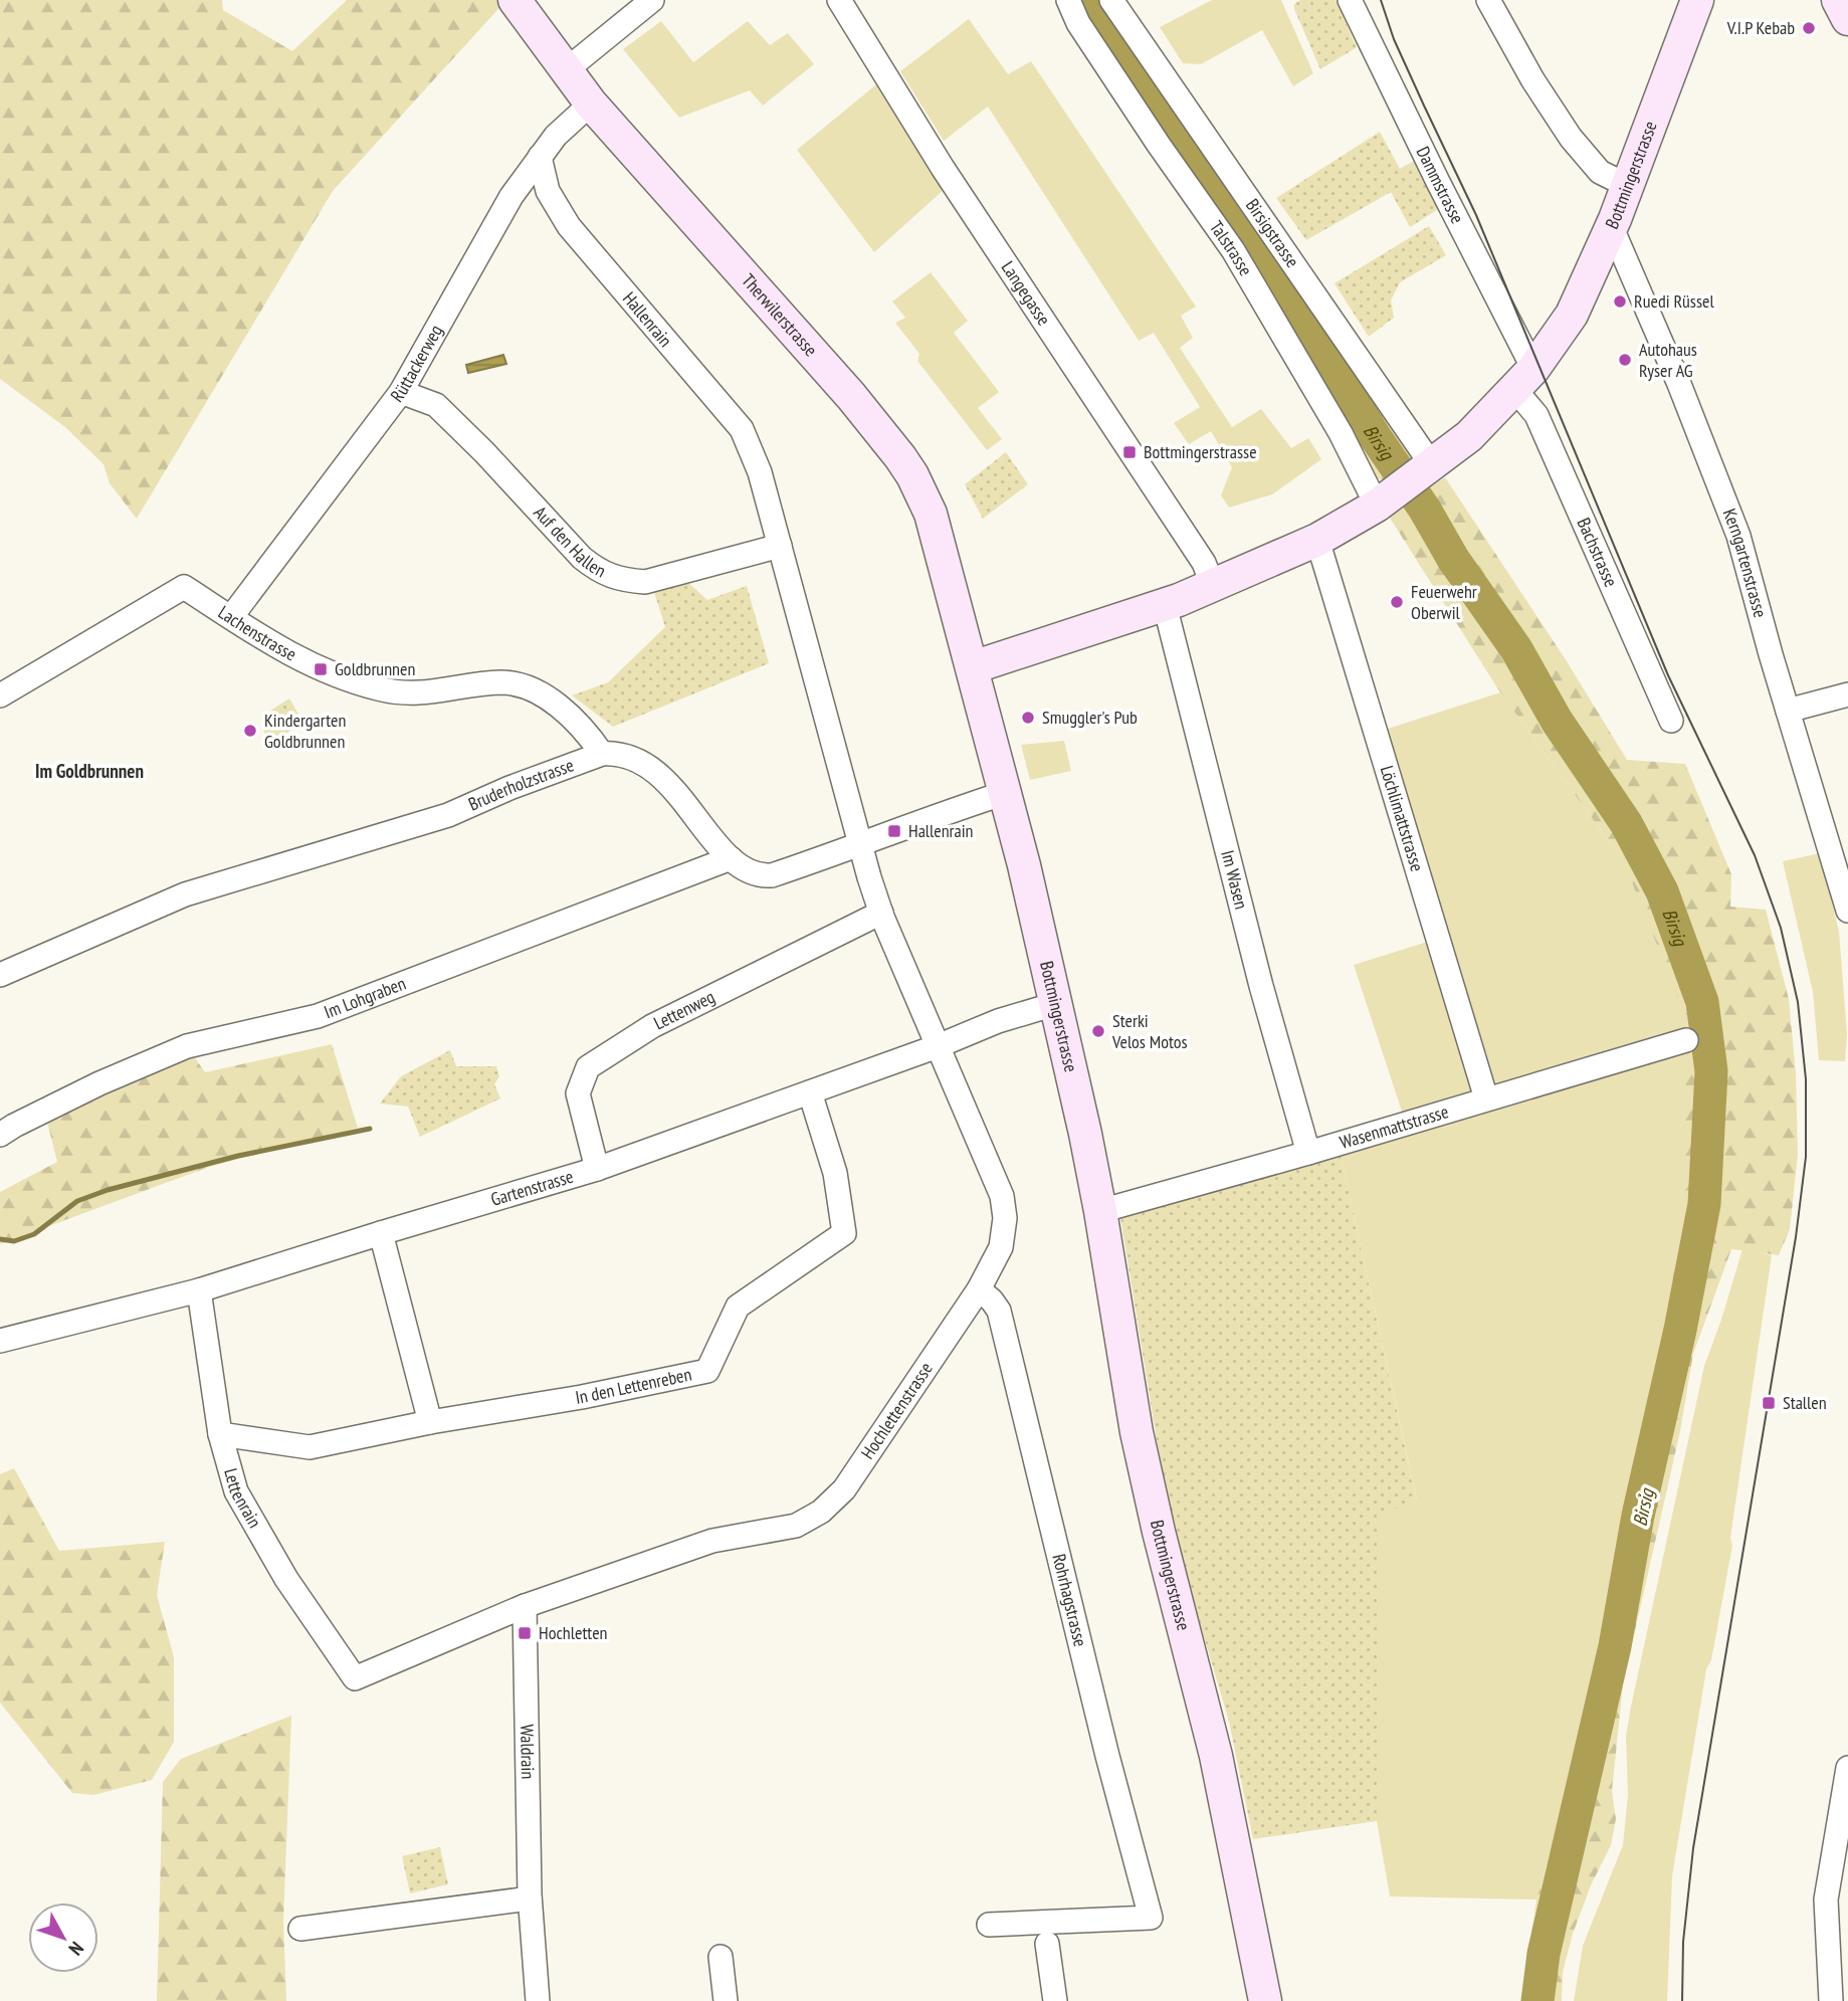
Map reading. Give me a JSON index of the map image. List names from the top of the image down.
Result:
{
  "streets": {
    "main road": ["Bottmingerstrasse", "Therwilerstrasse"],
    "street": [
      "Dammstrasse",
      "Birsigstrasse",
      "Talstrasse",
      "Langegasse",
      "Hallenrain",
      "Rüttackerweg",
      "Auf den Hallen",
      "Bachstrasse",
      "Kerngartenstrasse",
      "Lachenstrasse",
      "Bruderholzstrasse",
      "Löchlimattstrasse",
      "Im Wasen",
      "Im Lohgraben",
      "Lettenweg",
      "Wasenmattstrasse",
      "Gartenstrasse",
      "In den Lettenreben",
      "Hochlettenstrasse",
      "Lettenrain",
      "Rohrhagstrasse",
      "Waldrain"
    ]
  },
  "crossings": [
    ["Bottmingerstrasse", "Dammstrasse"],
    ["Bottmingerstrasse", "Birsigstrasse"],
    ["Bottmingerstrasse", "Talstrasse"],
    ["Bottmingerstrasse", "Langegasse"],
    ["Bottmingerstrasse", "Therwilerstrasse"],
    ["Bottmingerstrasse", "Bachstrasse"],
    ["Bottmingerstrasse", "Kerngartenstrasse"],
    ["Bottmingerstrasse", "Löchlimattstrasse"],
    ["Bottmingerstrasse", "Im Wasen"],
    ["Bottmingerstrasse", "Wasenmattstrasse"],
    ["Bottmingerstrasse", "Gartenstrasse"],
    ["Dammstrasse", "Bachstrasse"],
    ["Therwilerstrasse", "Rüttackerweg"],
    ["Hallenrain", "Rüttackerweg"],
    ["Hallenrain", "Auf den Hallen"],
    ["Hallenrain", "Hochlettenstrasse"],
    ["Rüttackerweg", "Auf den Hallen"],
    ["Rüttackerweg", "Lachenstrasse"],
    ["Lachenstrasse", "Bruderholzstrasse"],
    ["Löchlimattstrasse", "Wasenmattstrasse"],
    ["Im Wasen", "Wasenmattstrasse"],
    ["Lettenweg", "Gartenstrasse"],
    ["Lettenweg", "Hochlettenstrasse"],
    ["Gartenstrasse", "In den Lettenreben"],
    ["Gartenstrasse", "Hochlettenstrasse"],
    ["Gartenstrasse", "Lettenrain"],
    ["In den Lettenreben", "Lettenrain"],
    ["Hochlettenstrasse", "Lettenrain"],
    ["Hochlettenstrasse", "Rohrhagstrasse"],
    ["Hochlettenstrasse", "Waldrain"]
  ],
  "districts": ["Im Goldbrunnen"],
  "water": ["Birsig"],
  "places": {
    "other": [
      "V.I.P Kebab",
      "Ruedi Rüssel",
      "Autohaus Ryser AG",
      "Feuerwehr Oberwil",
      "Smuggler's Pub",
      "Kindergarten Goldbrunnen",
      "Sterki Velos Motos"
    ],
    "transit": [
      "Bottmingerstrasse",
      "Goldbrunnen",
      "Hallenrain",
      "Stallen",
      "Hochletten"
    ]
  },
  "north": "bottom right"
}
